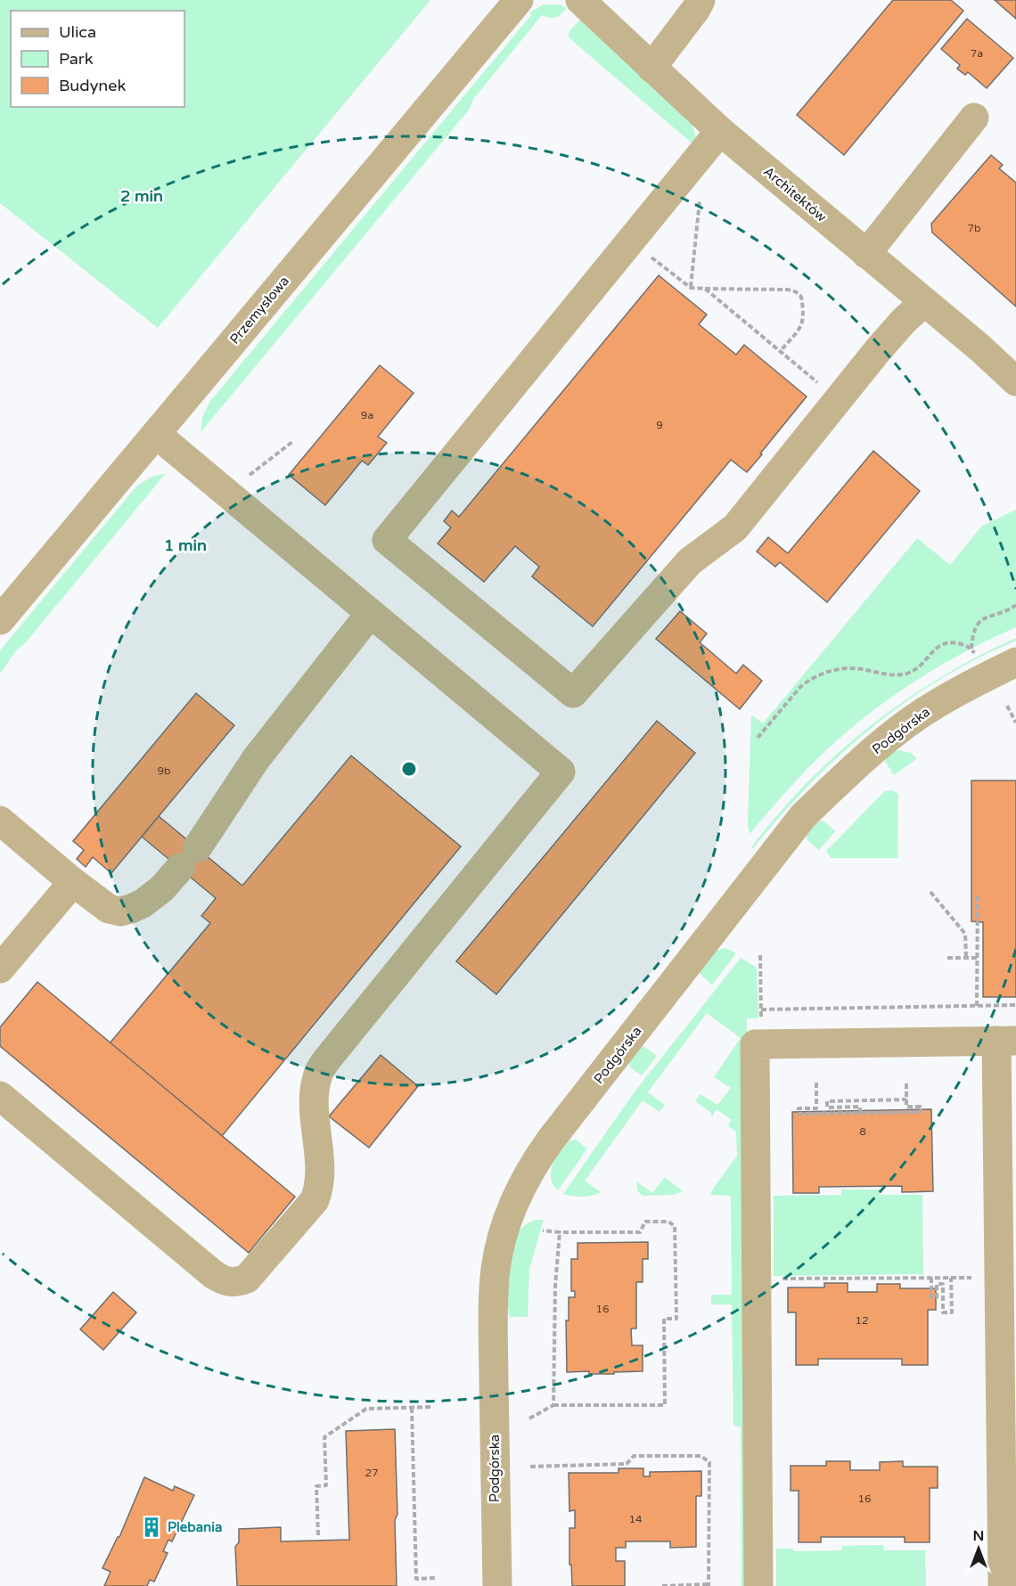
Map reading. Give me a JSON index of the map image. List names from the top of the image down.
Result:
{
  "streets": {
    "street": ["Architektów", "Przemysłowa", "Podgórska"]
  },
  "places": {
    "building": ["Plebania"]
  },
  "house_numbers": [
    "7a",
    "7b",
    "9a",
    "9",
    "9b",
    "8",
    "16",
    "12",
    "27",
    "16",
    "14"
  ],
  "legend": ["Ulica", "Park", "Budynek"],
  "north": "top",
  "rings": ["2 min", "1 min"]
}
